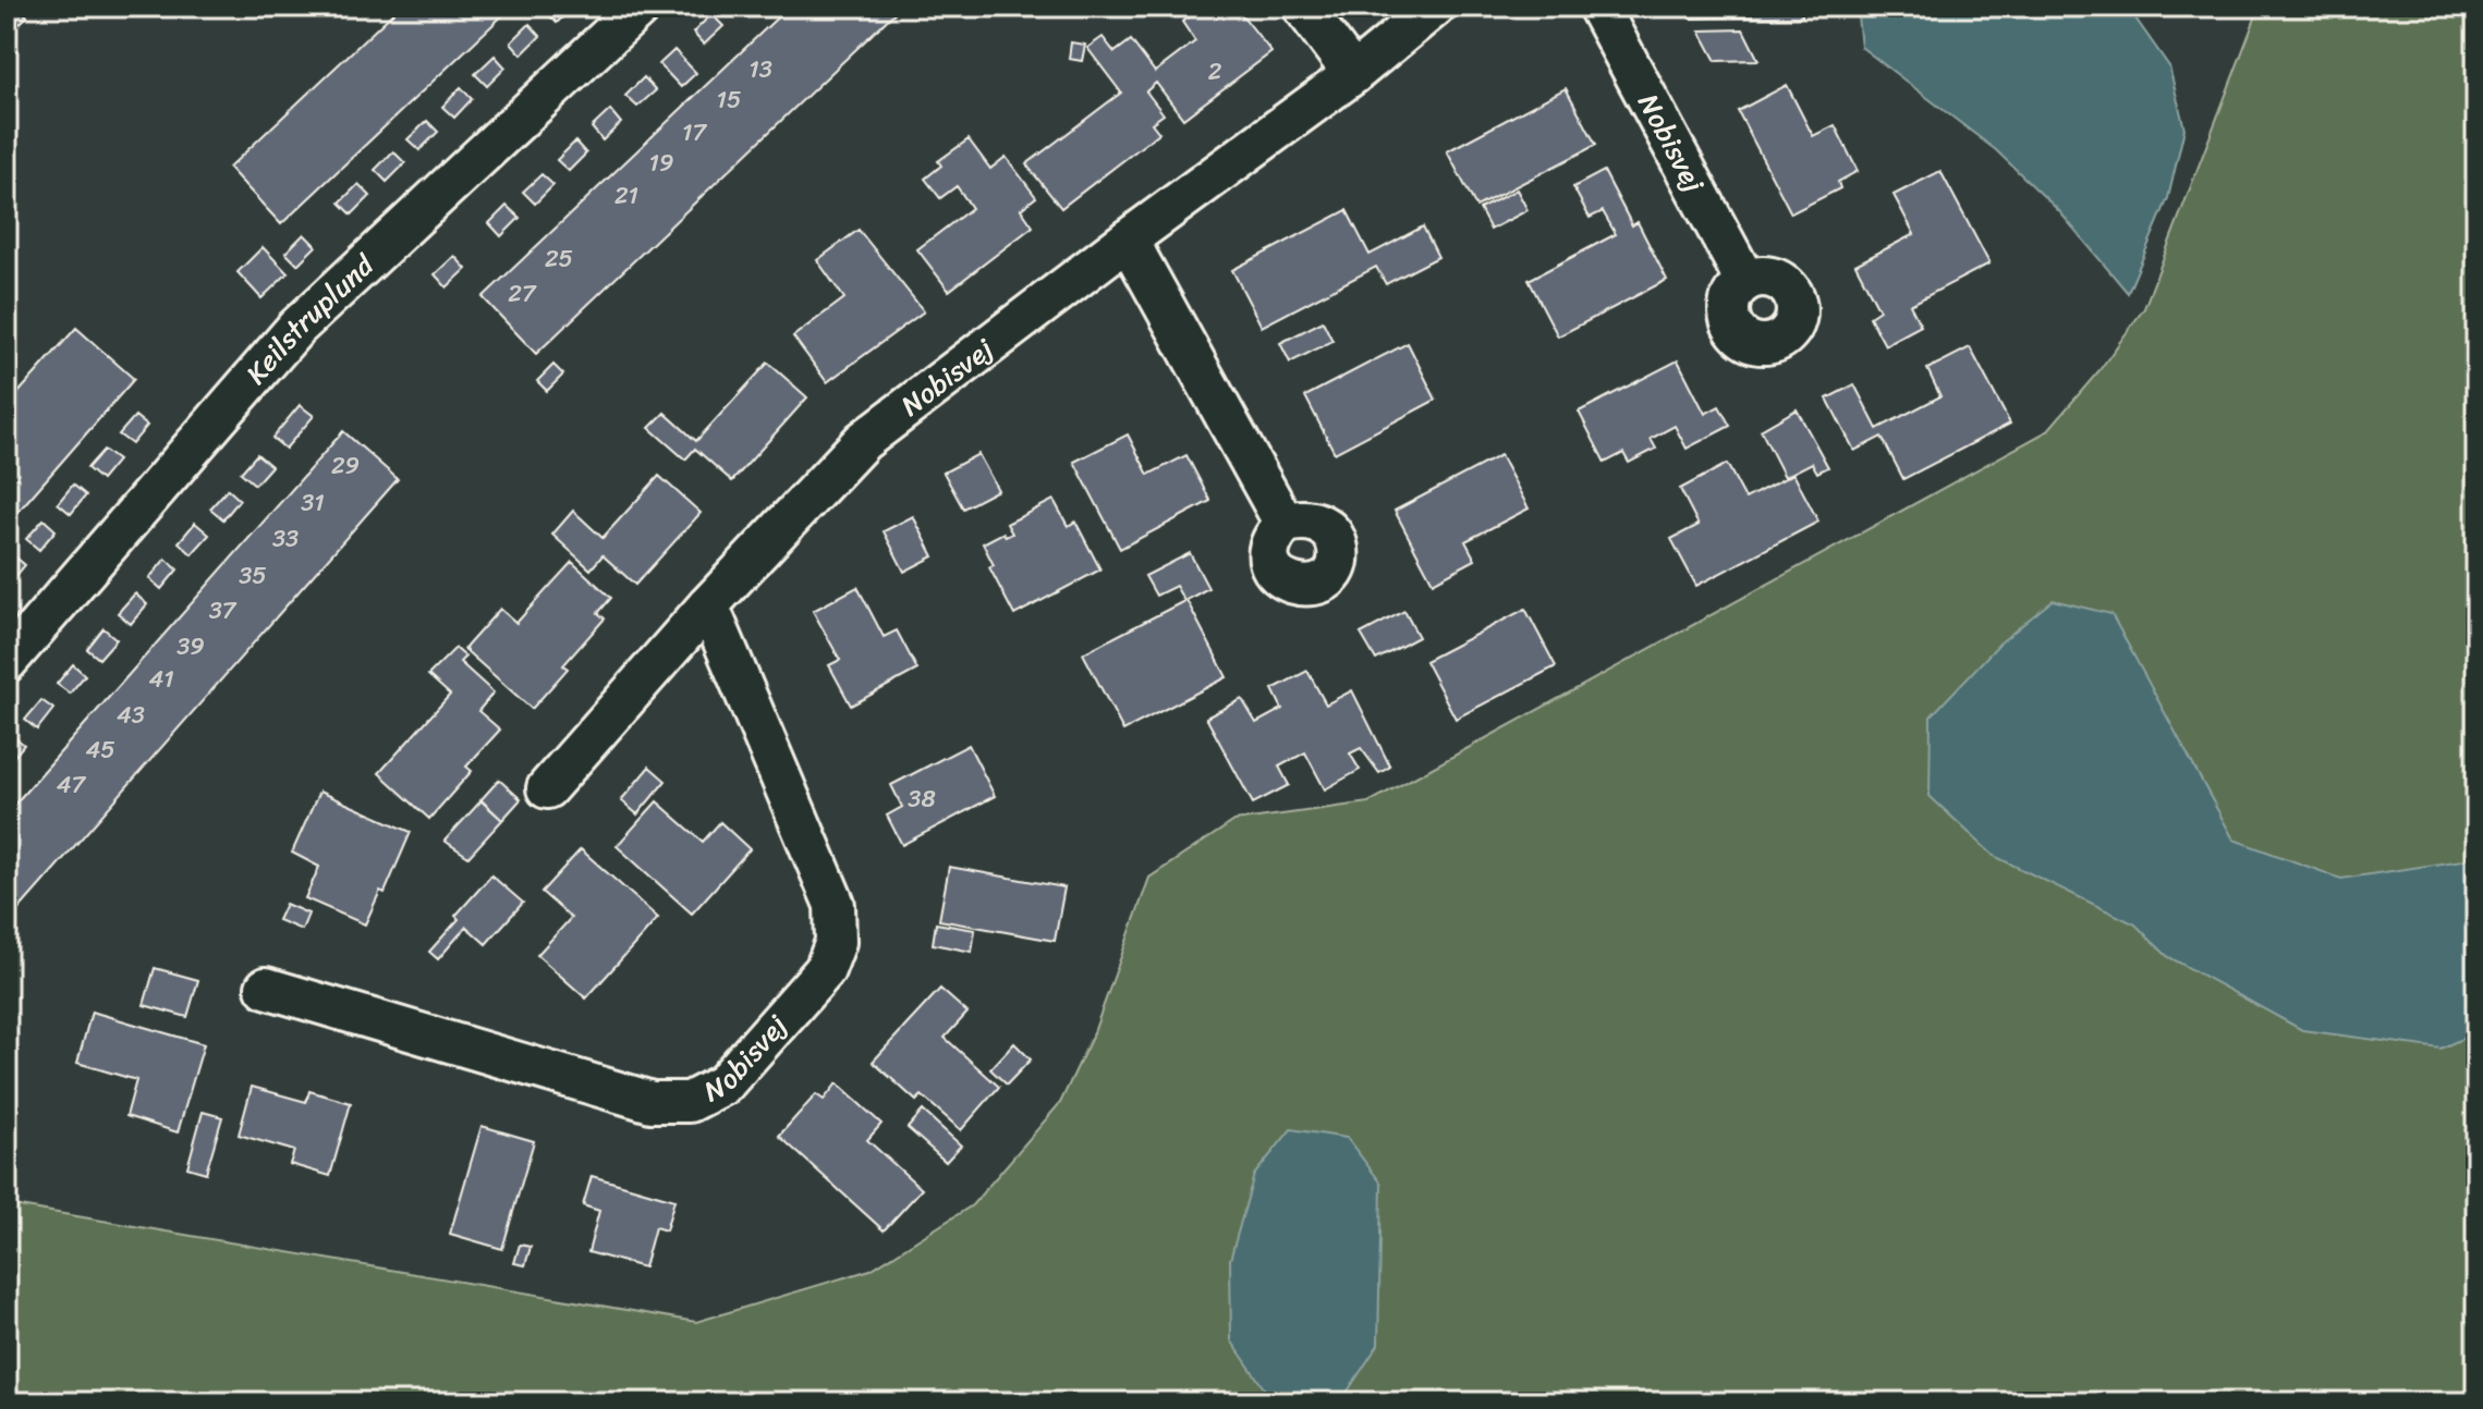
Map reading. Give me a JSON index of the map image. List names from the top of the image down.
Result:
{
  "streets": {
    "street": ["Nobisvej", "Keilstruplund"]
  },
  "house_numbers": [
    "13",
    "2",
    "15",
    "17",
    "19",
    "21",
    "25",
    "27",
    "29",
    "31",
    "33",
    "35",
    "37",
    "39",
    "41",
    "43",
    "45",
    "47",
    "38"
  ]
}
